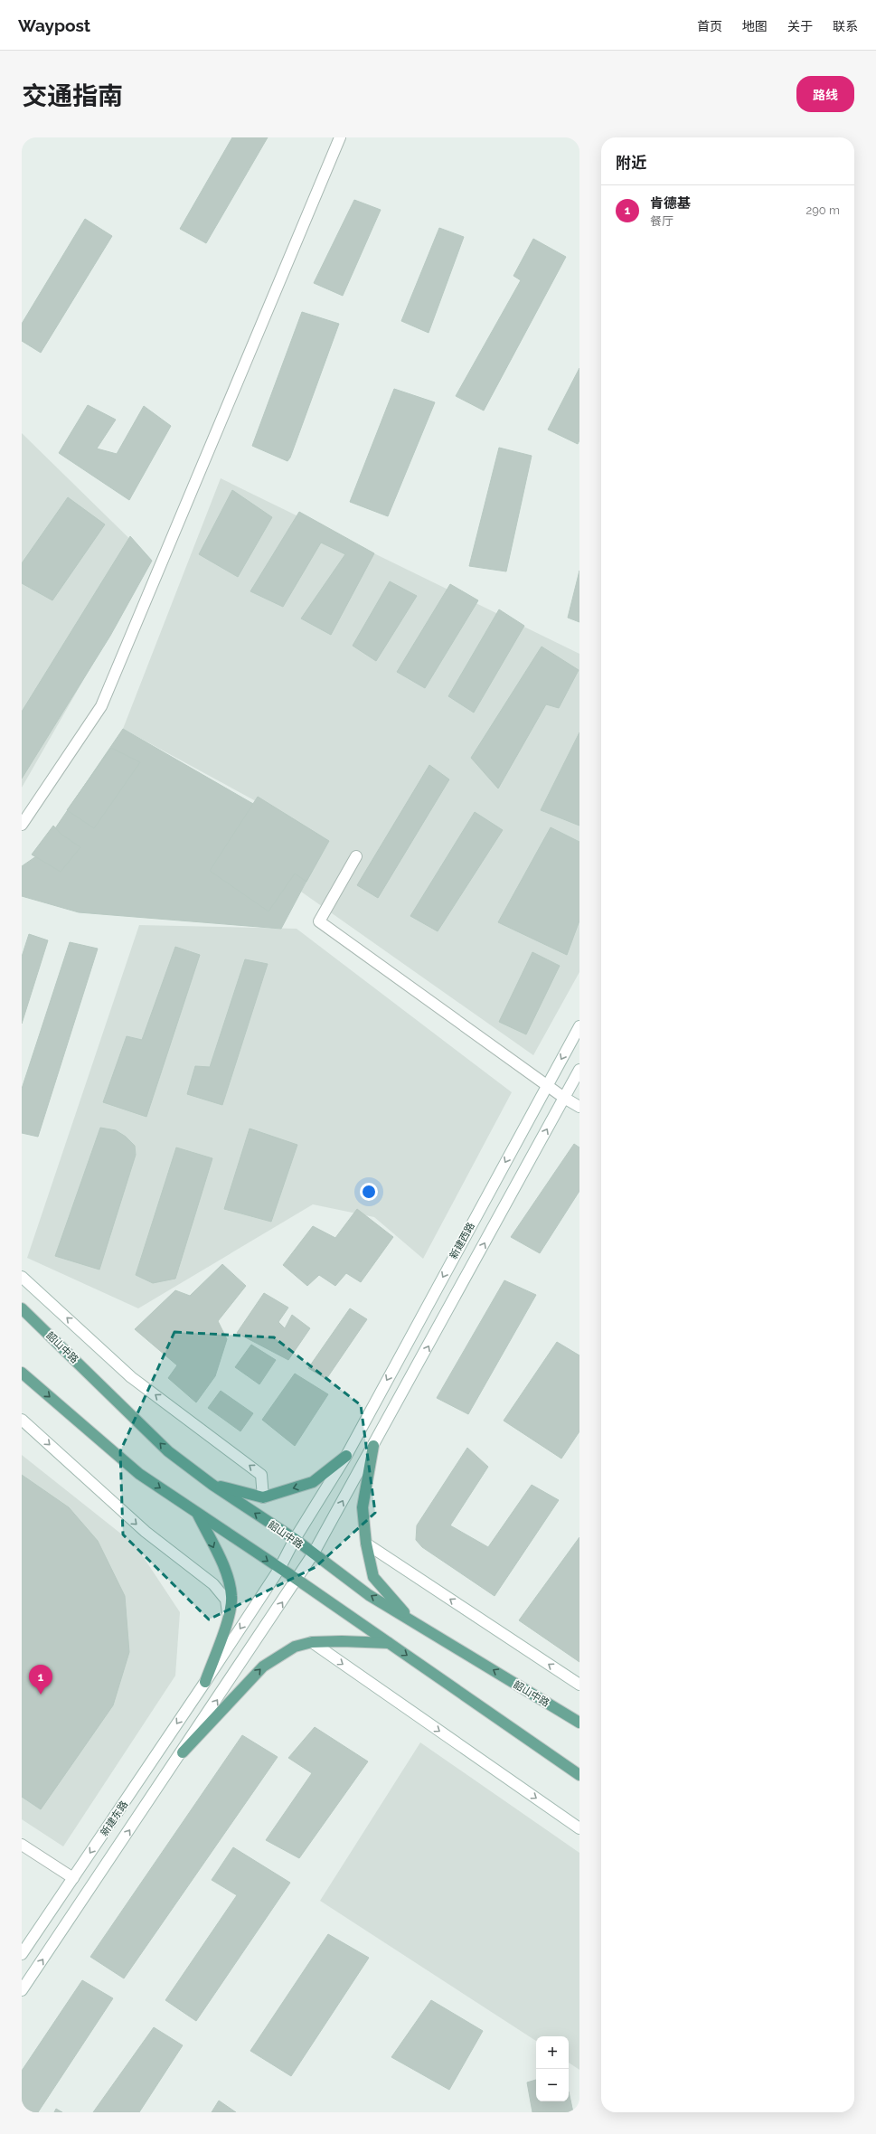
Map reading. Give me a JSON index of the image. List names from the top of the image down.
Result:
{
  "streets": {
    "main road": ["韶山中路"],
    "street": ["新建西路", "新建东路"]
  },
  "crossings": [
    ["新建西路", "韶山中路"],
    ["新建西路", "新建东路"],
    ["韶山中路", "新建东路"]
  ],
  "page": {
    "header": "Waypost",
    "nav": [
      "首页",
      "地图",
      "关于",
      "联系"
    ],
    "title": "交通指南",
    "buttons": "路线",
    "heading": "附近",
    "list": [
      {
        "mark": "1",
        "name": "肯德基",
        "note": "餐厅",
        "value": "290 m"
      }
    ],
    "pins": "1",
    "map_buttons": ["+", "−"]
  }
}
